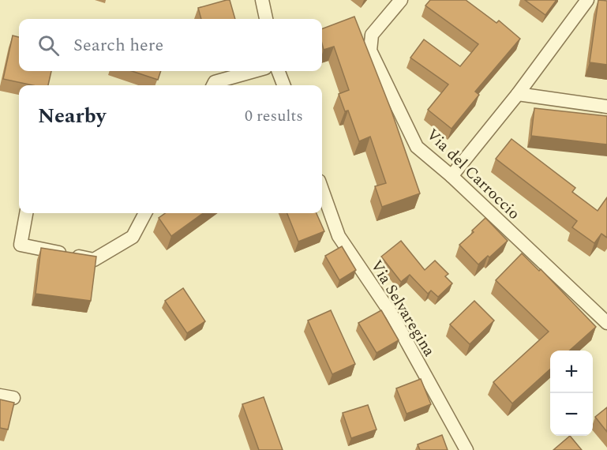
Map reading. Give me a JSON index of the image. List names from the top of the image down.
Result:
{
  "streets": {
    "street": ["Via del Carroccio", "Via Selvaregina"]
  },
  "page": {
    "search": "Search here",
    "heading": ["Nearby", "0 results"],
    "map_buttons": ["+", "−"]
  }
}
